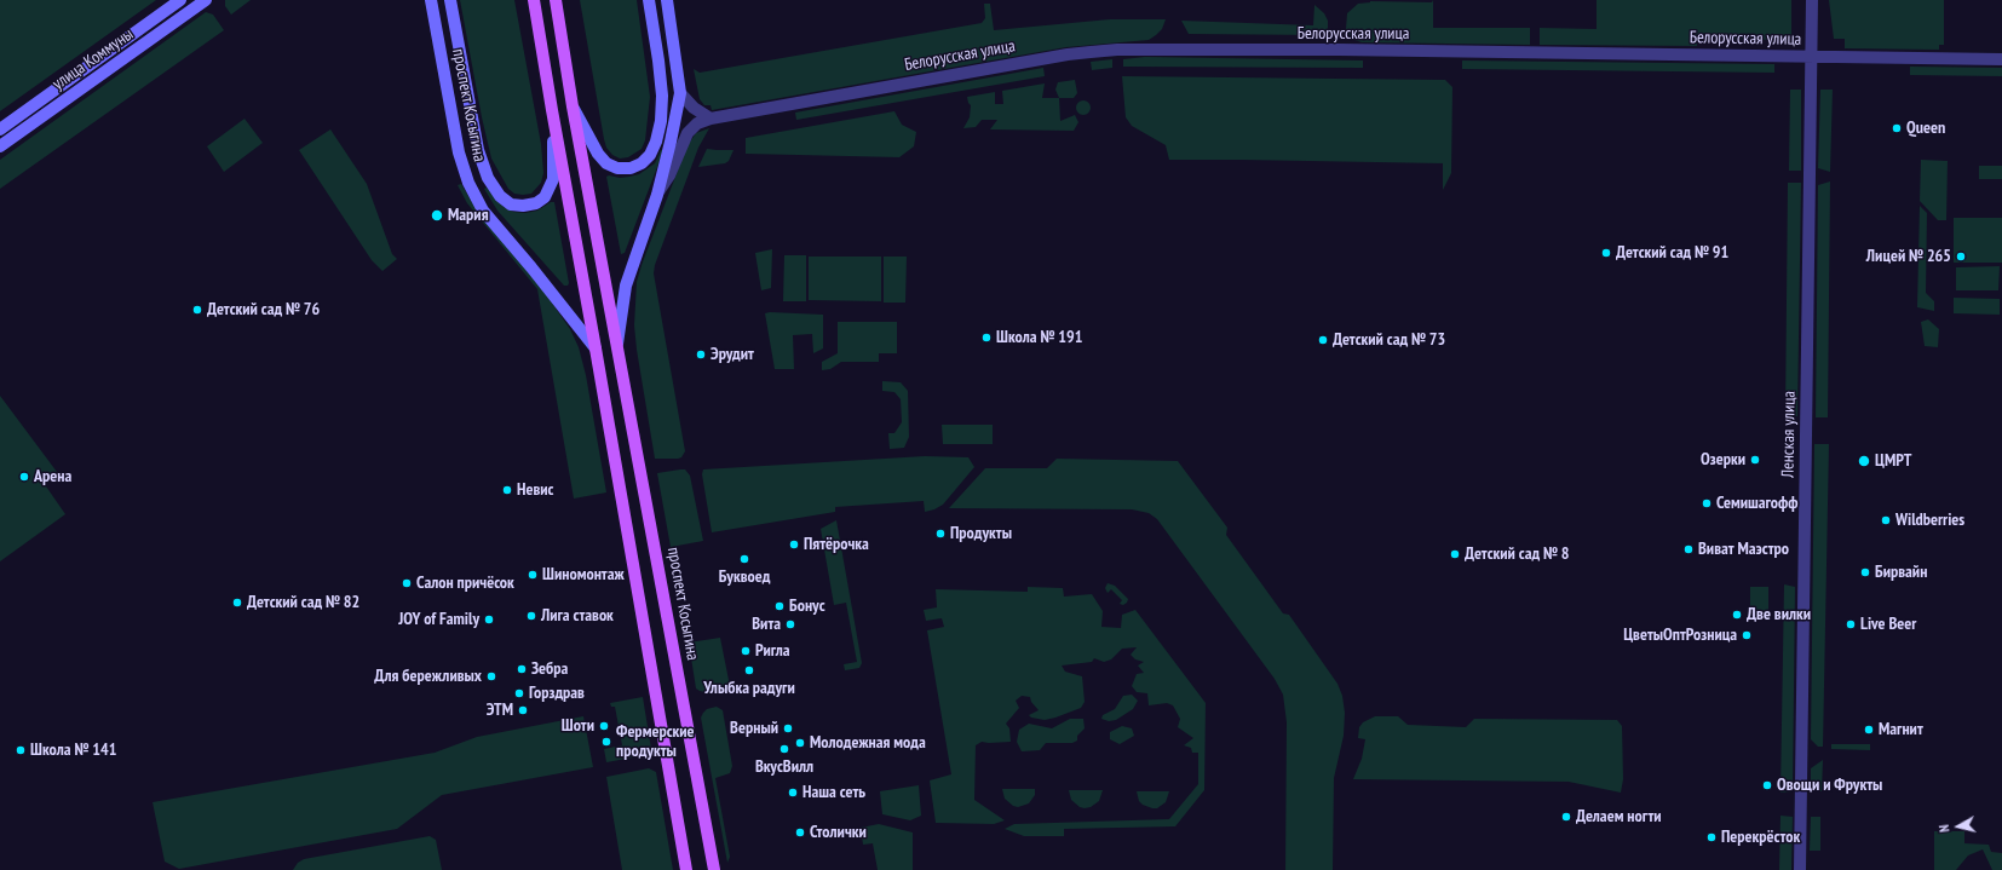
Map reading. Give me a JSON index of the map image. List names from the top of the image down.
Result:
{
  "streets": {
    "main road": ["улица Коммуны", "проспект Косыгина"],
    "street": ["Белорусская улица", "Ленская улица"]
  },
  "crossings": [
    ["Белорусская улица", "проспект Косыгина"],
    ["Белорусская улица", "Ленская улица"]
  ],
  "places": [
    "Queen",
    "Мария",
    "Детский сад № 91",
    "Лицей № 265",
    "Детский сад № 76",
    "Школа № 191",
    "Детский сад № 73",
    "Эрудит",
    "Озерки",
    "ЦМРТ",
    "Арена",
    "Невис",
    "Семишагофф",
    "Wildberries",
    "Продукты",
    "Пятёрочка",
    "Виват Маэстро",
    "Детский сад № 8",
    "Буквоед",
    "Бирвайн",
    "Шиномонтаж",
    "Салон причёсок",
    "Детский сад № 82",
    "Бонус",
    "Две вилки",
    "Лига ставок",
    "JOY of Family",
    "Вита",
    "Live Beer",
    "ЦветыОптРозница",
    "Ригла",
    "Зебра",
    "Улыбка радуги",
    "Для бережливых",
    "Горздрав",
    "ЭТМ",
    "Шоти",
    "Верный",
    "Магнит",
    "Фермерские продукты",
    "Молодежная мода",
    "ВкусВилл",
    "Школа № 141",
    "Овощи и Фрукты",
    "Наша сеть",
    "Делаем ногти",
    "Столички",
    "Перекрёсток"
  ],
  "north": "left"
}
